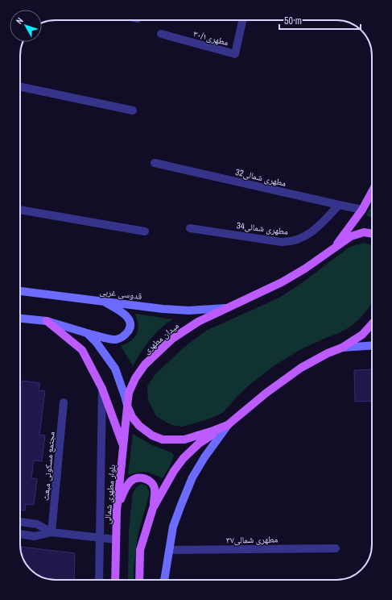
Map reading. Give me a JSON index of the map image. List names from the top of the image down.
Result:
{
  "streets": {
    "main road": ["قدوسی غربی", "میدان مطهری", "بلوار مطهری شمالی"],
    "street": [
      "مطهری۳۰/۱",
      "32مطهرى شمالى",
      "34مطهرى شمالى",
      "مجتمع مسکونی مبعث",
      "مطهرى شمالى۳۷"
    ]
  },
  "crossings": [
    ["32مطهرى شمالى", "34مطهرى شمالى"],
    ["قدوسی غربی", "میدان مطهری"],
    ["میدان مطهری", "بلوار مطهری شمالی"]
  ],
  "scale_bar": "50 m",
  "north": "top left"
}
